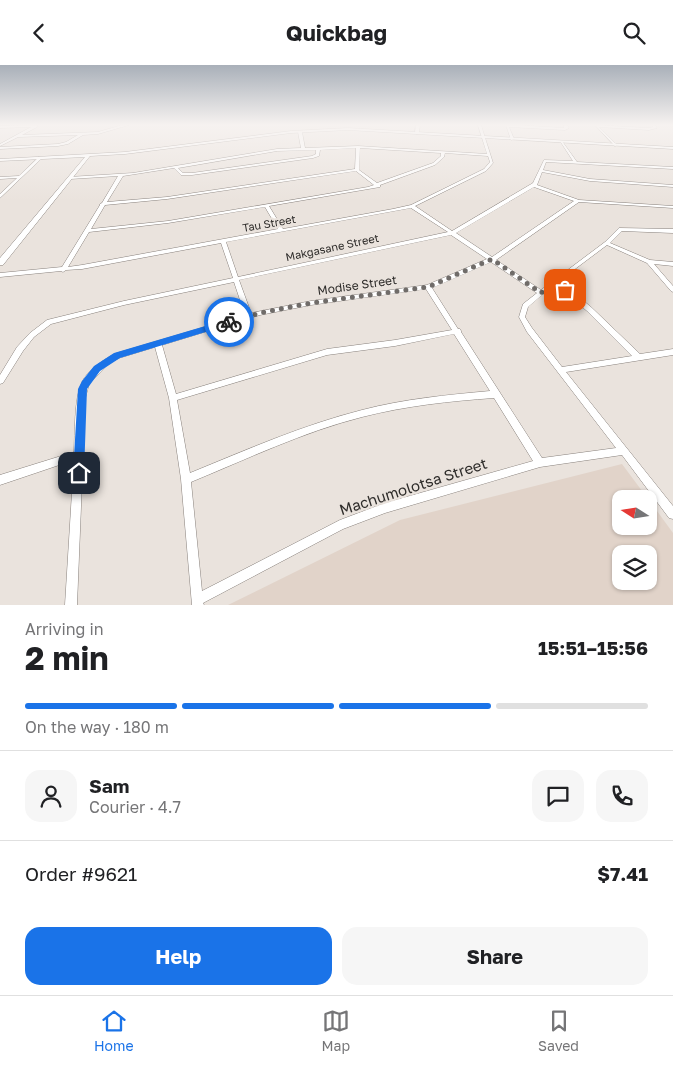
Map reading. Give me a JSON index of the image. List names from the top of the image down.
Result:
{
  "streets": {
    "street": [
      "Tau Street",
      "Makgasane Street",
      "Modise Street",
      "Machumolotsa Street"
    ]
  },
  "north": "left",
  "page": {
    "header": "Quickbag",
    "heading": ["2 min", "Arriving in", "15:51–15:56"],
    "panel": [
      "Sam",
      "Courier · 4.7",
      "Order #9621",
      "$7.41"
    ],
    "bar": "On the way · 180 m",
    "buttons": ["Help", "Share"],
    "tabs": ["Home", "Map", "Saved"]
  }
}
